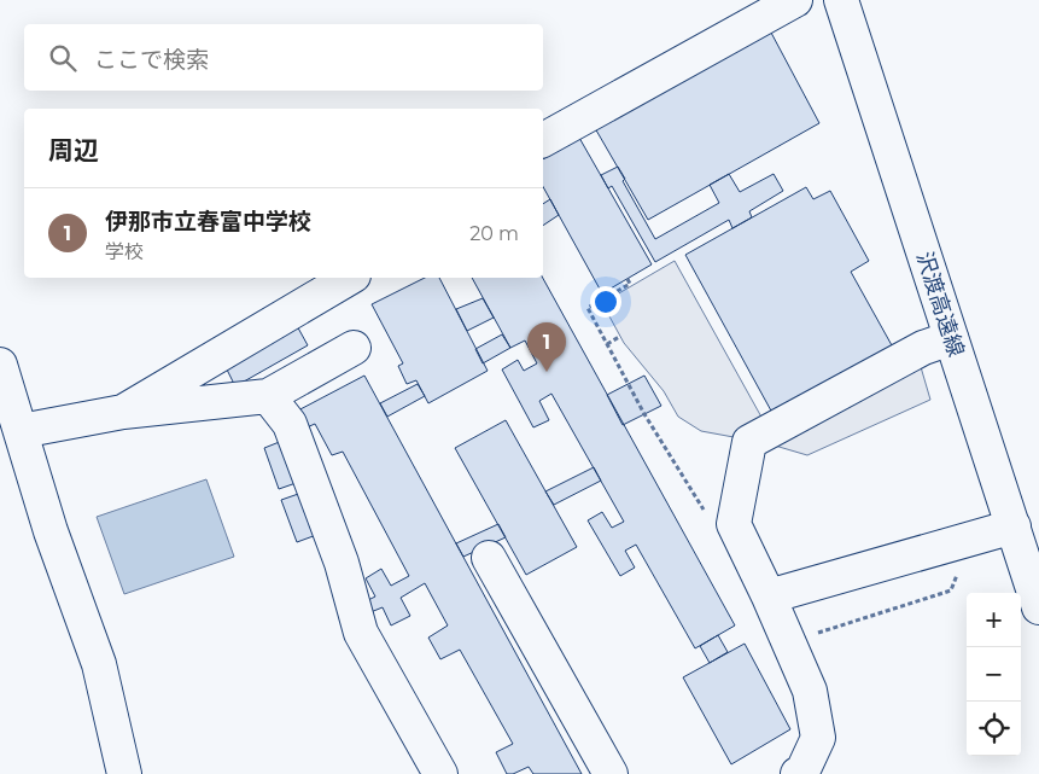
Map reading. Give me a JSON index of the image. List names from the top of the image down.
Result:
{
  "streets": {
    "street": ["沢渡高遠線"]
  },
  "page": {
    "search": "ここで検索",
    "heading": "周辺",
    "list": [
      {
        "mark": "1",
        "name": "伊那市立春富中学校",
        "note": "学校",
        "value": "20 m"
      }
    ],
    "pins": "1",
    "map_buttons": ["+", "−"]
  }
}
